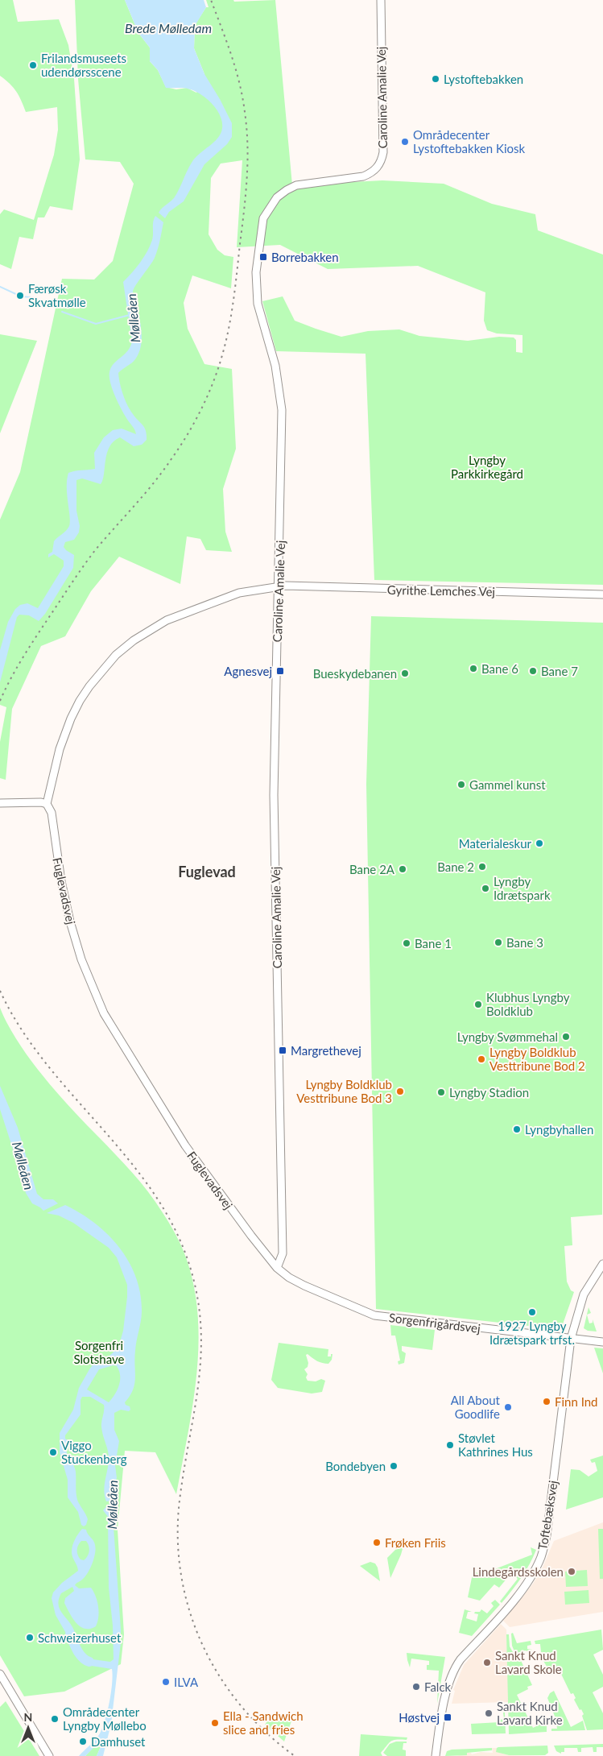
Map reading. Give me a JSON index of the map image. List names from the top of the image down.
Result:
{
  "streets": {
    "street": [
      "Caroline Amalie Vej",
      "Gyrithe Lemches Vej",
      "Fuglevadsvej",
      "Sorgenfrigårdsvej",
      "Toftebæksvej"
    ]
  },
  "crossings": [
    ["Caroline Amalie Vej", "Gyrithe Lemches Vej"],
    ["Caroline Amalie Vej", "Fuglevadsvej"],
    ["Caroline Amalie Vej", "Sorgenfrigårdsvej"],
    ["Fuglevadsvej", "Sorgenfrigårdsvej"],
    ["Sorgenfrigårdsvej", "Toftebæksvej"]
  ],
  "districts": ["Fuglevad"],
  "water": ["Brede Mølledam", "Mølleåen"],
  "parks": ["Lyngby Parkkirkegård", "Sorgenfri Slotshave"],
  "places": {
    "other": [
      "Frilandsmuseets udendørsscene",
      "Lystoftebakken",
      "Områdecenter Lystoftebakken Kiosk",
      "Færøsk Skvatmølle",
      "Bane 6",
      "Bane 7",
      "Bueskydebanen",
      "Gammel kunst",
      "Materialeskur",
      "Bane 2",
      "Bane 2A",
      "Lyngby Idrætspark",
      "Bane 3",
      "Bane 1",
      "Klubhus Lyngby Boldklub",
      "Lyngby Svømmehal",
      "Lyngby Boldklub Vesttribune Bod 2",
      "Lyngby Boldklub Vesttribune Bod 3",
      "Lyngby Stadion",
      "Lyngbyhallen",
      "1927 Lyngby Idrætspark trfst.",
      "Finn Ind",
      "All About Goodlife",
      "Støvlet Kathrines Hus",
      "Viggo Stuckenberg",
      "Bondebyen",
      "Frøken Friis",
      "Lindegårdsskolen",
      "Schweizerhuset",
      "Sankt Knud Lavard Skole",
      "ILVA",
      "Falck",
      "Sankt Knud Lavard Kirke",
      "Områdecenter Lyngby Møllebo",
      "Ella - Sandwich slice and fries",
      "Damhuset"
    ],
    "transit": [
      "Borrebakken",
      "Agnesvej",
      "Margrethevej",
      "Høstvej"
    ]
  },
  "north": "top"
}
